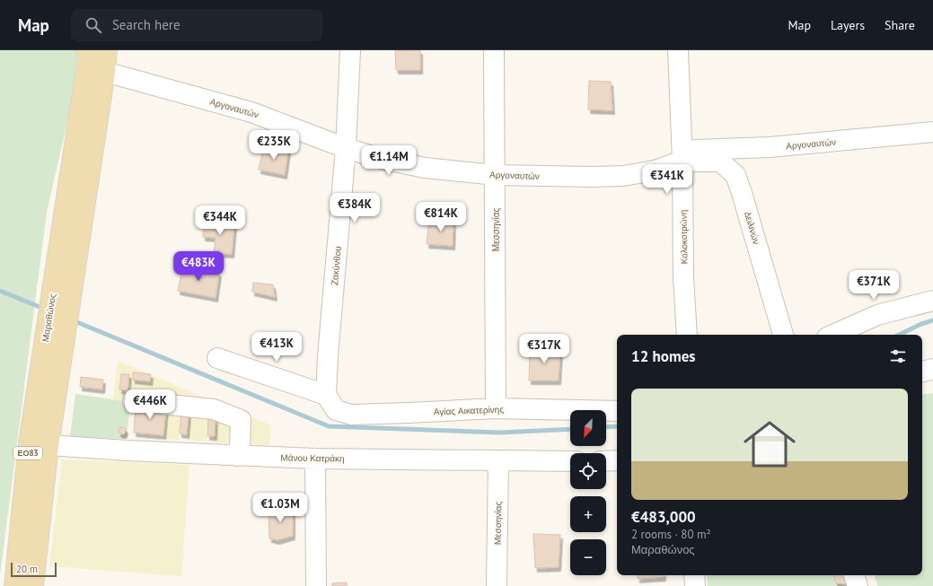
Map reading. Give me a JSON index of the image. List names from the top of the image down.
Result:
{
  "streets": {
    "main road": ["Μαραθώνος", "ΕΟ83"],
    "street": [
      "Αργοναυτών",
      "Δειλινών",
      "Μεσσηνίας",
      "Κολοκοτρώνη",
      "Ζακύνθου",
      "Αγίας Αικατερίνης",
      "Μάνου Κατράκη"
    ]
  },
  "crossings": [
    ["Αργοναυτών", "Δειλινών"],
    ["Αργοναυτών", "Μεσσηνίας"],
    ["Αργοναυτών", "Κολοκοτρώνη"],
    ["Αργοναυτών", "Ζακύνθου"],
    ["Αργοναυτών", "Μαραθώνος"],
    ["Δειλινών", "Κολοκοτρώνη"],
    ["Μεσσηνίας", "Αγίας Αικατερίνης"],
    ["Μεσσηνίας", "Μάνου Κατράκη"],
    ["Ζακύνθου", "Αγίας Αικατερίνης"],
    ["Μαραθώνος", "Μάνου Κατράκη"]
  ],
  "scale_bar": "20 m",
  "north": "bottom left",
  "page": {
    "header": "Map",
    "search": "Search here",
    "nav": ["Map", "Layers", "Share"],
    "price": [
      "€235K",
      "€1.14M",
      "€341K",
      "€384K",
      "€814K",
      "€344K",
      "€483K",
      "€371K",
      "€413K",
      "€317K",
      "€446K",
      "€1.03M"
    ],
    "heading": "12 homes",
    "list": [
      {
        "name": "€483,000",
        "note": "2 rooms · 80 m² · Μαραθώνος"
      }
    ],
    "map_buttons": ["+", "−"],
    "scale": "20 m"
  }
}
